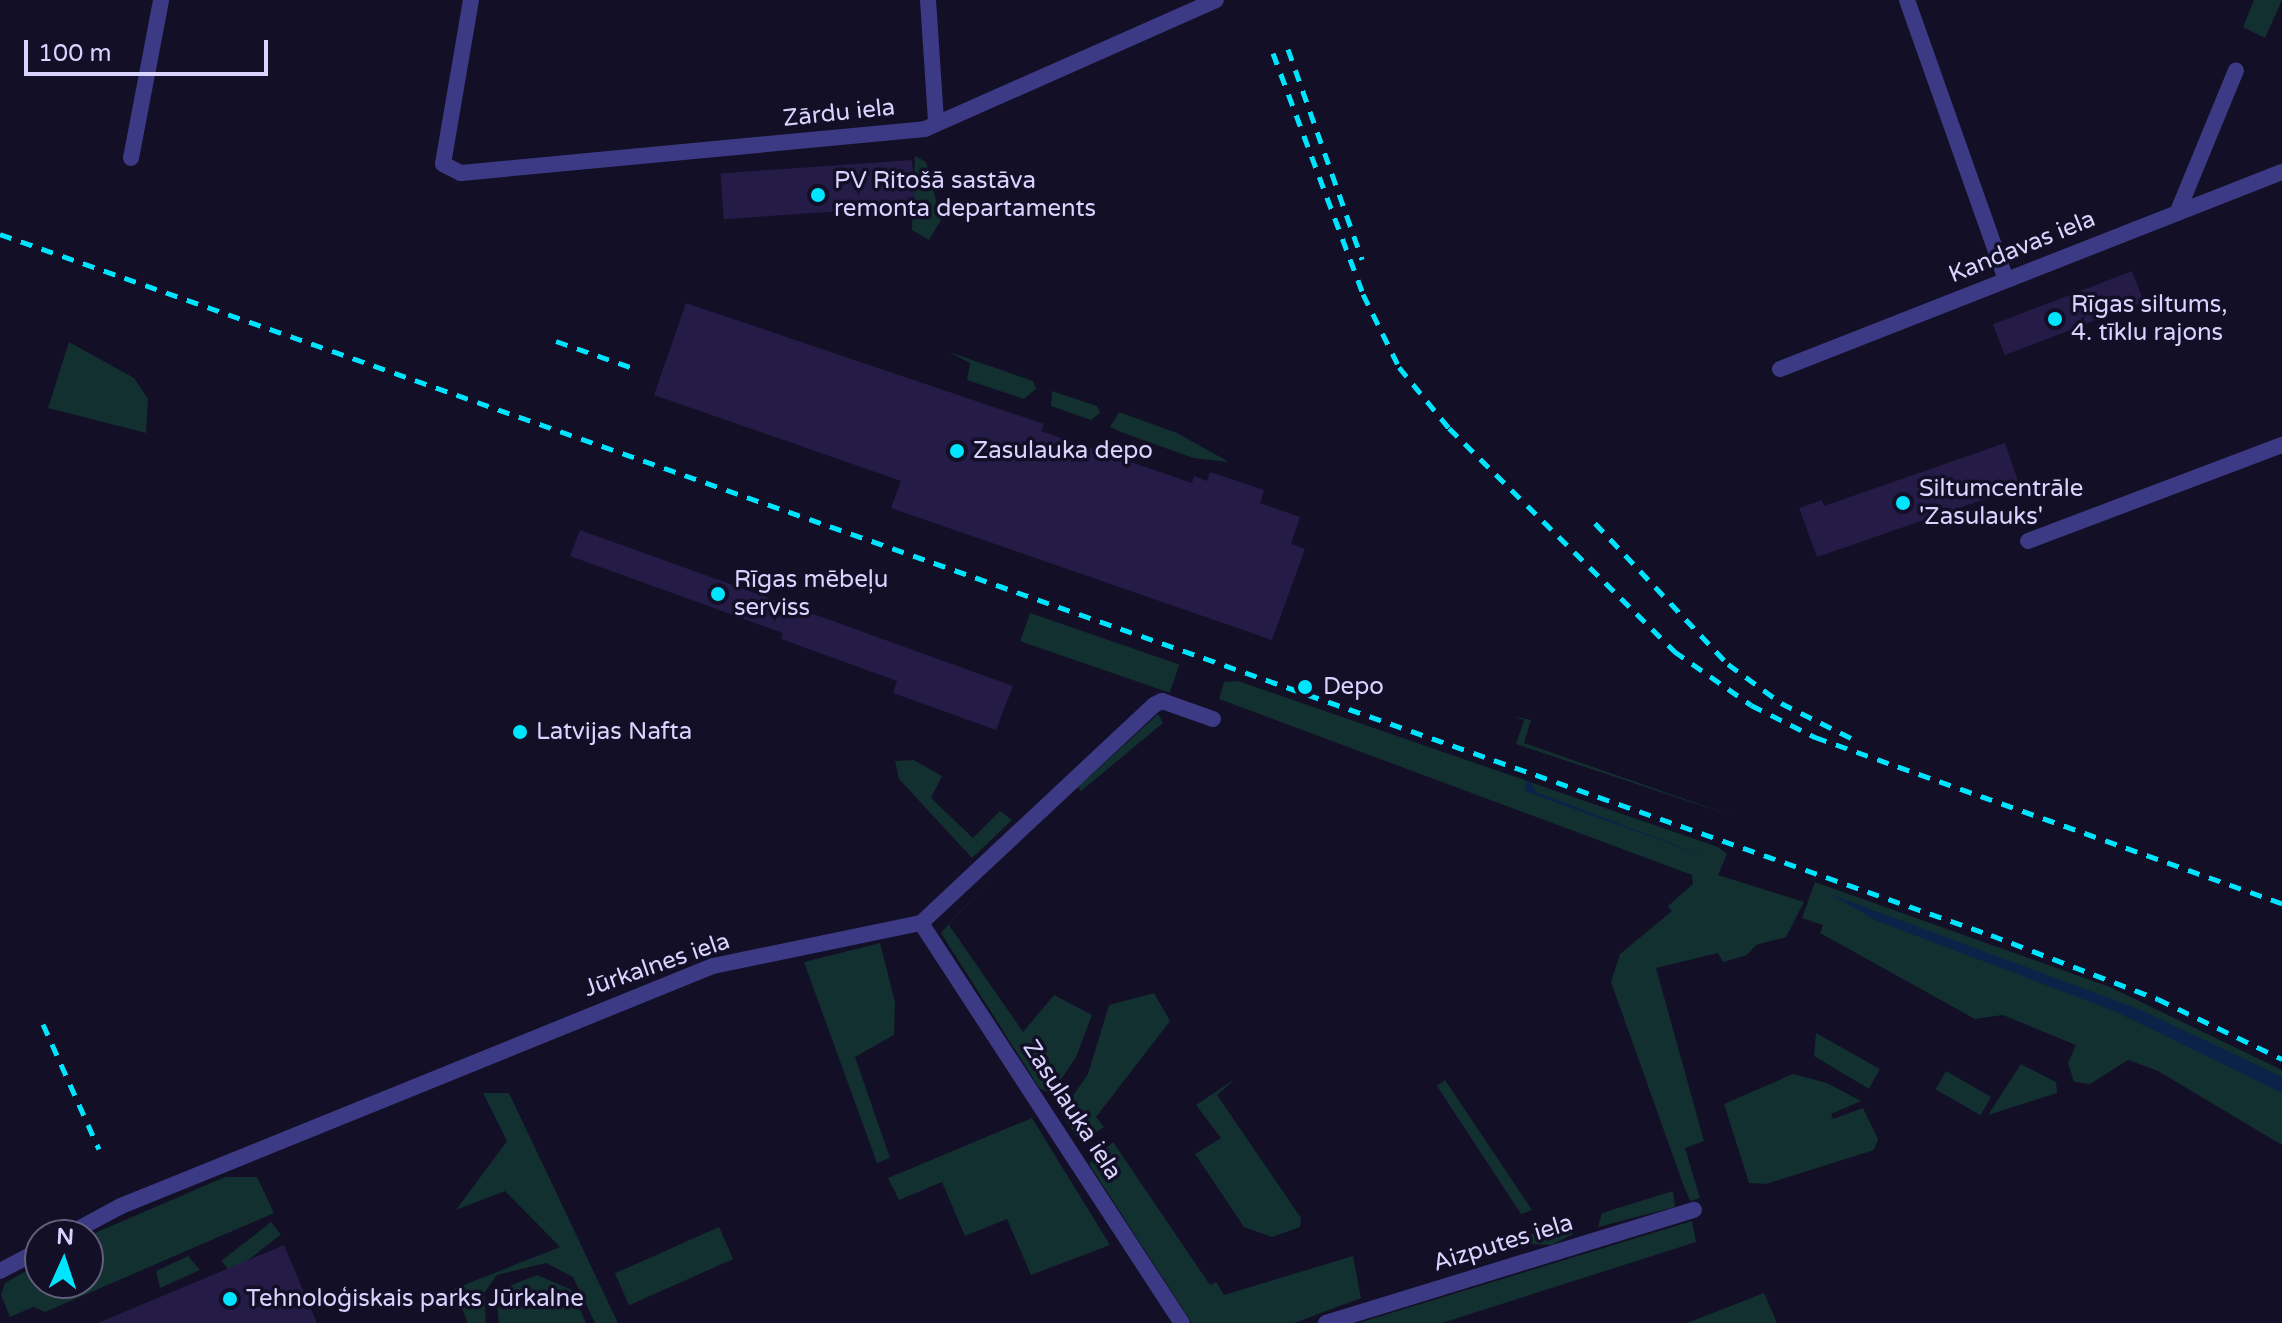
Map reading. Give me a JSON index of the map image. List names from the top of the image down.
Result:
{
  "streets": {
    "street": [
      "Zārdu iela",
      "Kandavas iela",
      "Jūrkalnes iela",
      "Zasulauka iela",
      "Aizputes iela"
    ]
  },
  "crossings": [
    ["Jūrkalnes iela", "Zasulauka iela"]
  ],
  "places": [
    "PV Ritošā sastāva remonta departaments",
    "Rīgas siltums, 4. tīklu rajons",
    "Zasulauka depo",
    "Siltumcentrāle 'Zasulauks'",
    "Rīgas mēbeļu serviss",
    "Depo",
    "Latvijas Nafta",
    "Tehnoloģiskais parks Jūrkalne"
  ],
  "scale_bar": "100 m",
  "north": "top"
}
